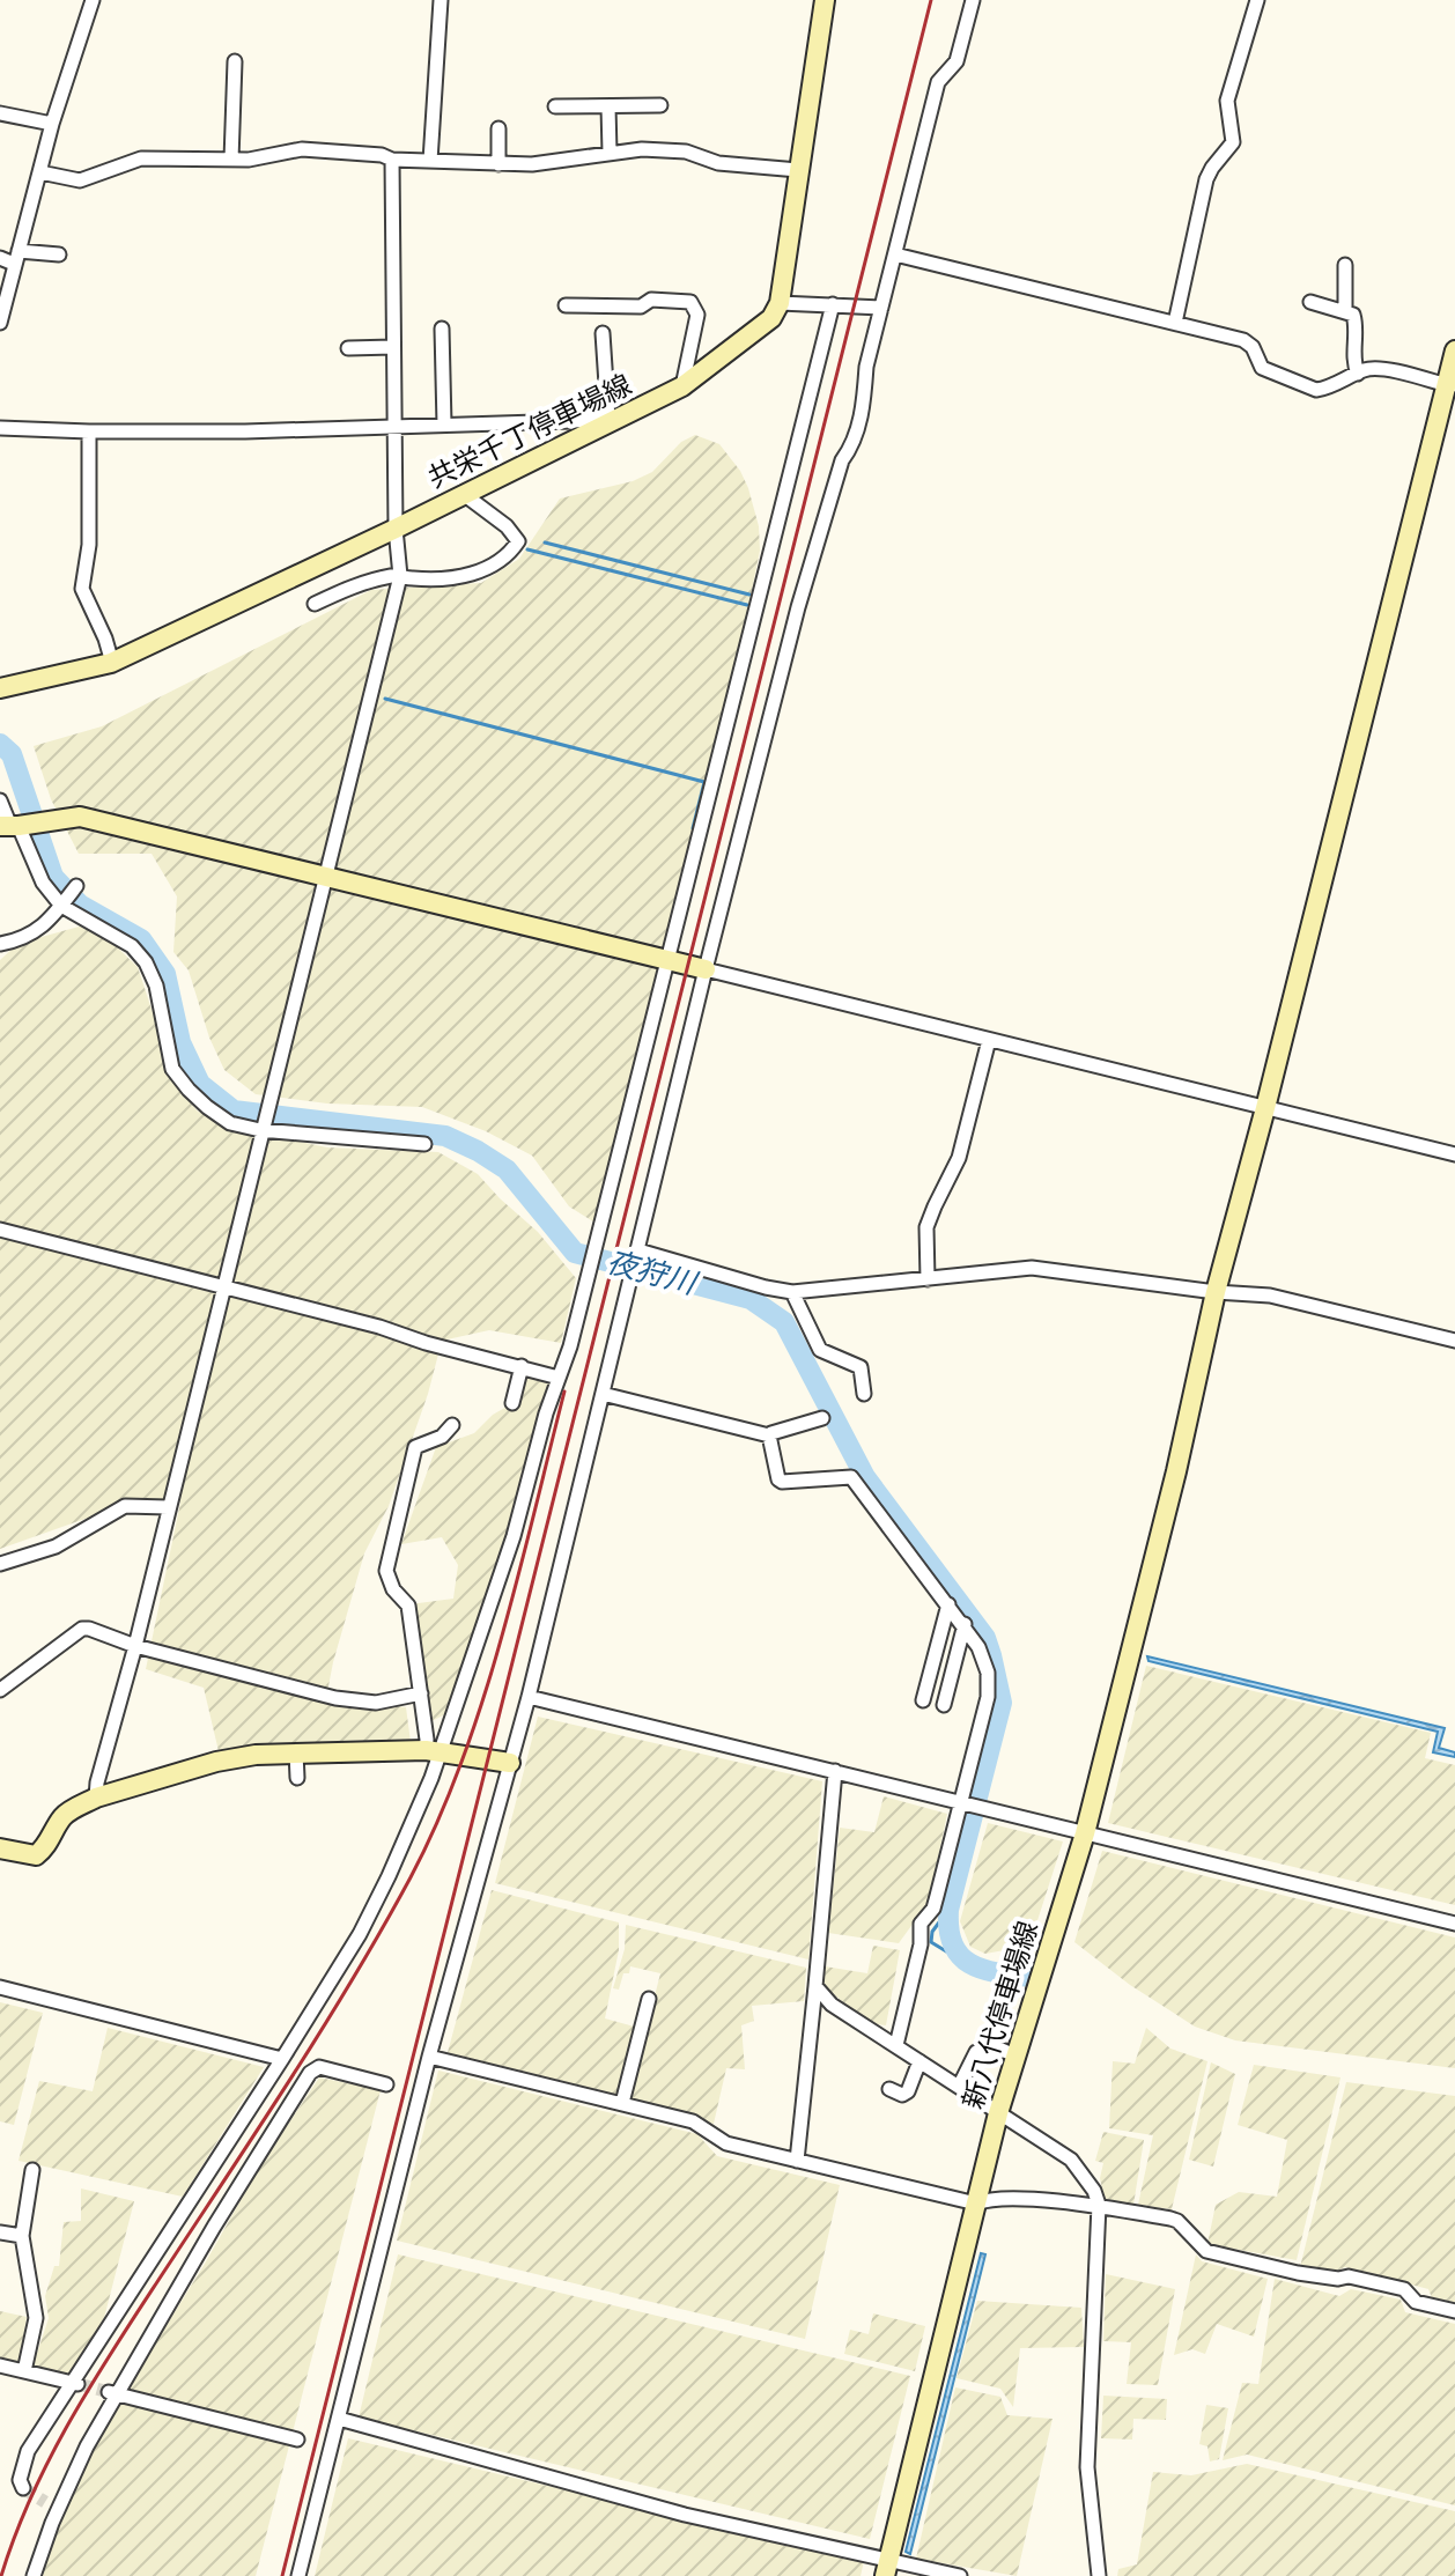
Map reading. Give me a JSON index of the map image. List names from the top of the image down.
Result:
{
  "streets": {
    "street": ["共栄千丁停車場線", "新八代停車場線"]
  },
  "water": ["夜狩川"]
}
